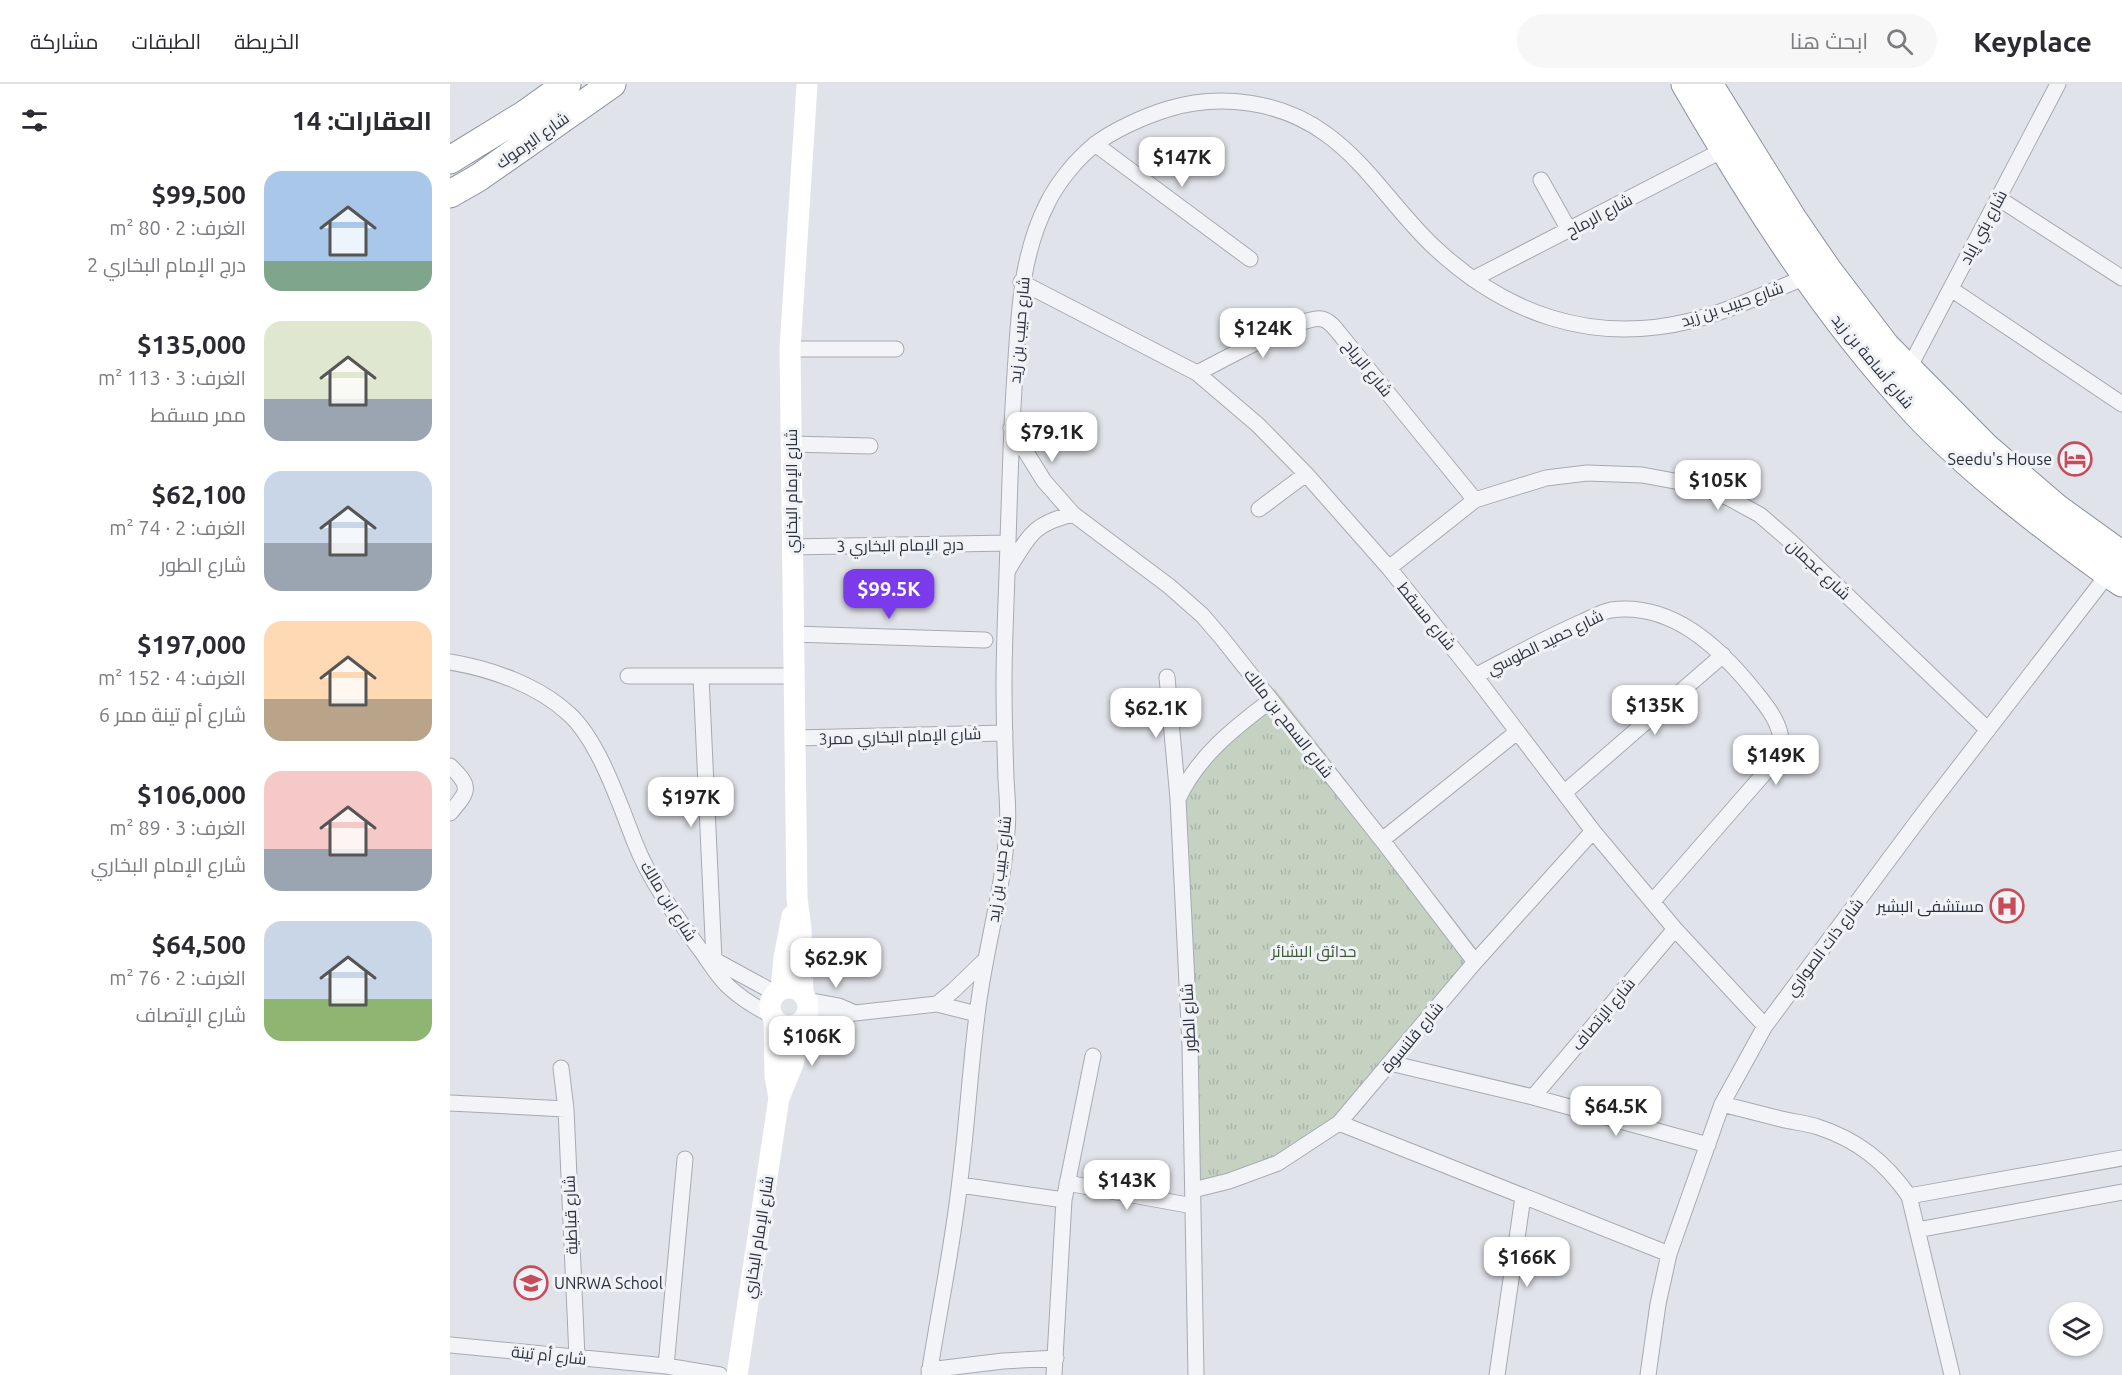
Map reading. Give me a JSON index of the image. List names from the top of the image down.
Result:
{
  "streets": {
    "highway": ["شارع اليرموك", "شارع أسامة بن زيد"],
    "street": [
      "شارع الرماح",
      "شارع بني إياد",
      "شارع حبيب بن زيد",
      "شارع الرياح",
      "شارع الإمام البخاري",
      "درج الإمام البخاري 3",
      "شارع عجمان",
      "شارع مسقط",
      "شارع حميد الطوسي",
      "شارع السمح بن مالك",
      "شارع الإمام البخاري ممر3",
      "شارع ابن مالك",
      "شارع ذات الصواري",
      "شارع الإتصاف",
      "شارع الطور",
      "شارع قلنسوة",
      "شارع قباطية",
      "شارع أم تينة"
    ]
  },
  "crossings": [
    ["شارع الرماح", "شارع حبيب بن زيد"],
    ["شارع الرماح", "شارع أسامة بن زيد"],
    ["شارع بني إياد", "شارع أسامة بن زيد"],
    ["شارع حبيب بن زيد", "شارع أسامة بن زيد"],
    ["شارع حبيب بن زيد", "درج الإمام البخاري 3"],
    ["شارع حبيب بن زيد", "شارع مسقط"],
    ["شارع حبيب بن زيد", "شارع السمح بن مالك"],
    ["شارع حبيب بن زيد", "شارع الإمام البخاري ممر3"],
    ["شارع أسامة بن زيد", "شارع ذات الصواري"],
    ["شارع الرياح", "شارع عجمان"],
    ["شارع الرياح", "شارع مسقط"],
    ["شارع الإمام البخاري", "درج الإمام البخاري 3"],
    ["شارع الإمام البخاري", "شارع الإمام البخاري ممر3"],
    ["شارع الإمام البخاري", "شارع ابن مالك"],
    ["شارع عجمان", "شارع مسقط"],
    ["شارع عجمان", "شارع ذات الصواري"],
    ["شارع مسقط", "شارع حميد الطوسي"],
    ["شارع مسقط", "شارع ذات الصواري"],
    ["شارع مسقط", "شارع الإتصاف"],
    ["شارع مسقط", "شارع قلنسوة"],
    ["شارع السمح بن مالك", "شارع قلنسوة"],
    ["شارع الطور", "شارع قلنسوة"],
    ["شارع قباطية", "شارع أم تينة"]
  ],
  "parks": ["حدائق البشائر"],
  "places": {
    "hotel": ["Seedu's House"],
    "hospital": ["مستشفى البشير"],
    "school or university": ["UNRWA School"]
  },
  "page": {
    "header": "Keyplace",
    "search": "ابحث هنا",
    "nav": ["الخريطة", "الطبقات", "مشاركة"],
    "heading": "العقارات: 14",
    "price": [
      "$147K",
      "$124K",
      "$79.1K",
      "$105K",
      "$99.5K",
      "$135K",
      "$62.1K",
      "$149K",
      "$197K",
      "$62.9K",
      "$106K",
      "$64.5K",
      "$143K",
      "$166K"
    ],
    "list": [
      {
        "name": "$99,500",
        "note": "الغرف: 2 · 80 m² · درج الإمام البخاري 2"
      },
      {
        "name": "$135,000",
        "note": "الغرف: 3 · 113 m² · ممر مسقط"
      },
      {
        "name": "$62,100",
        "note": "الغرف: 2 · 74 m² · شارع الطور"
      },
      {
        "name": "$197,000",
        "note": "الغرف: 4 · 152 m² · شارع أم تينة ممر 6"
      },
      {
        "name": "$106,000",
        "note": "الغرف: 3 · 89 m² · شارع الإمام البخاري"
      },
      {
        "name": "$64,500",
        "note": "الغرف: 2 · 76 m² · شارع الإتصاف"
      }
    ]
  }
}
